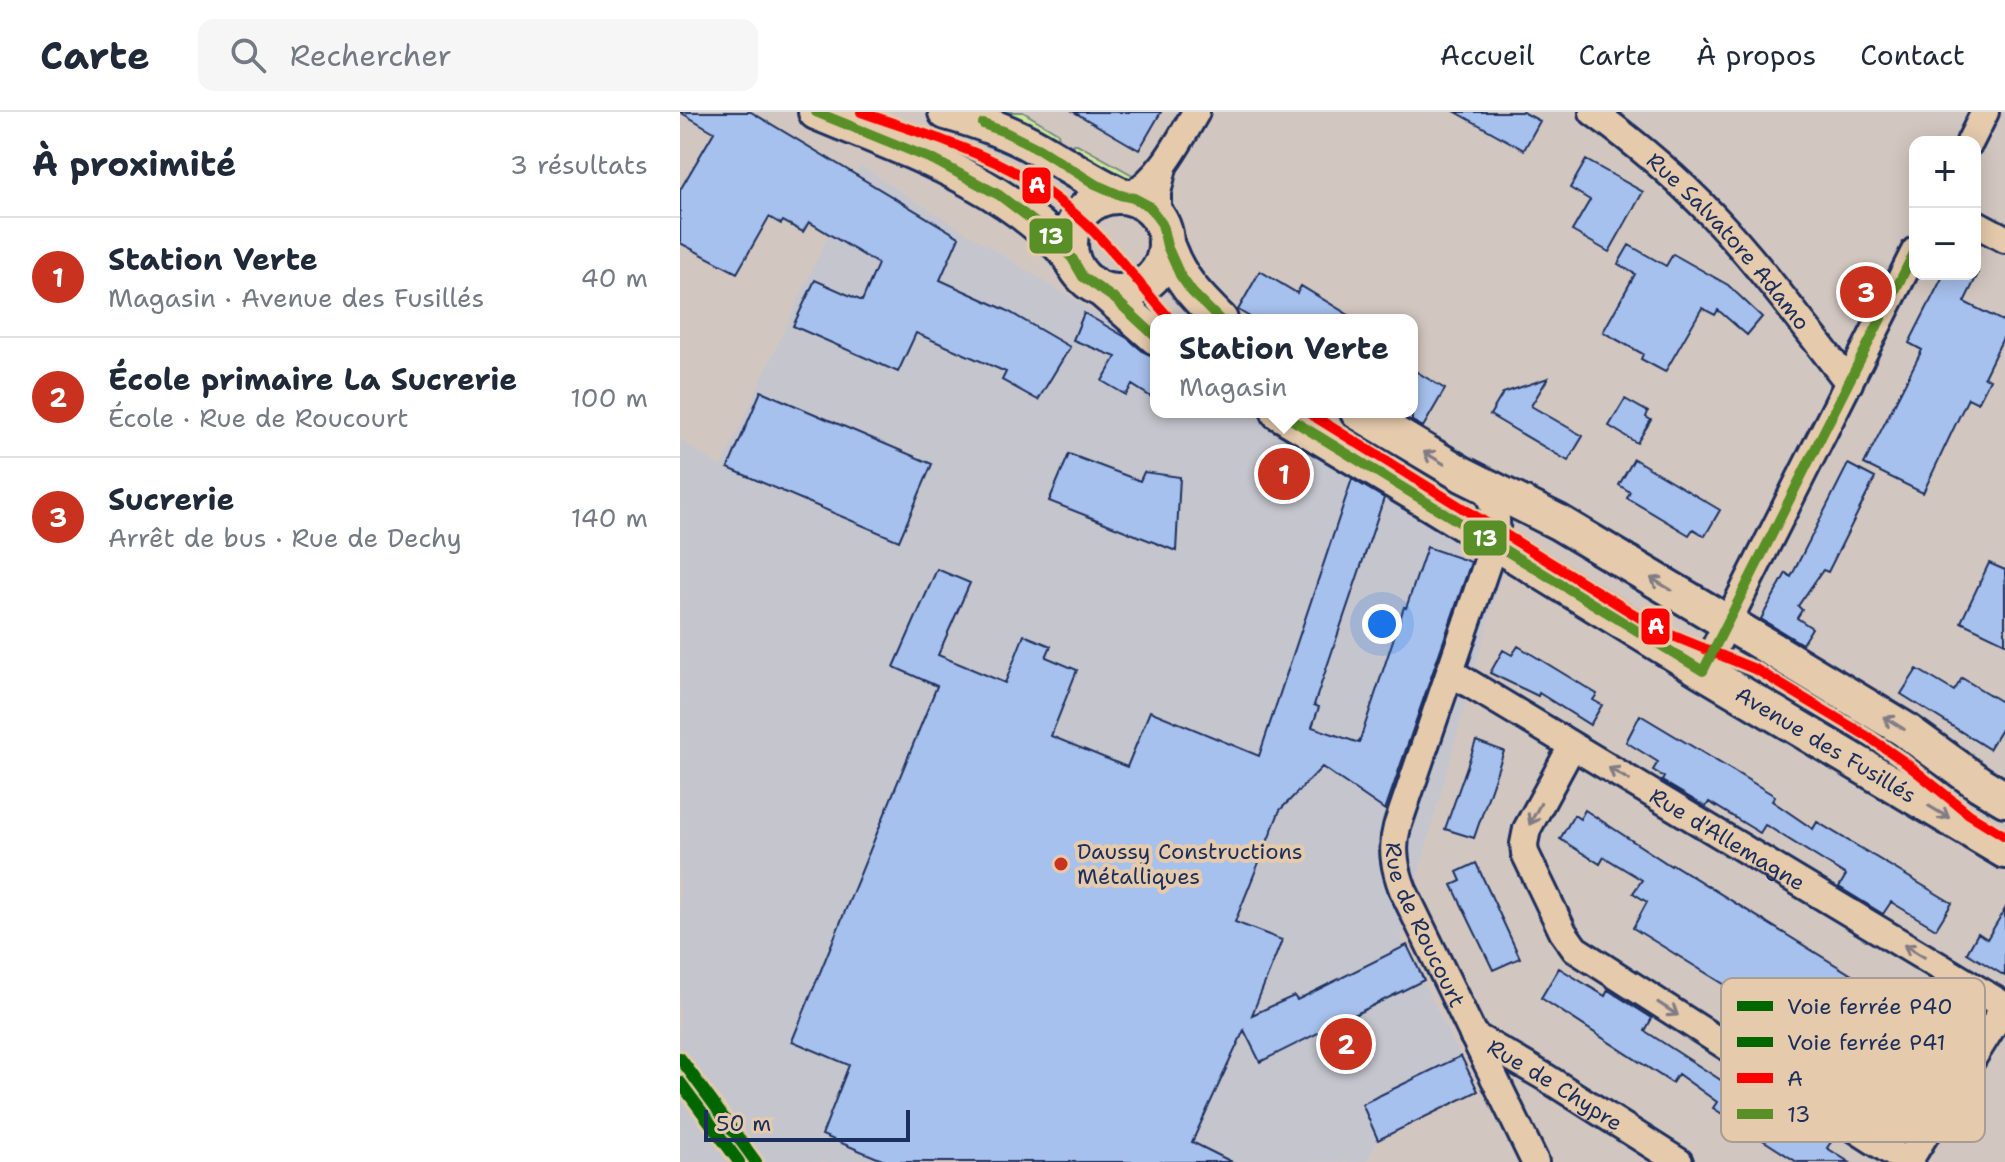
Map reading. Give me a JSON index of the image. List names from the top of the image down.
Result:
{
  "streets": {
    "main road": ["Avenue des Fusillés"],
    "street": [
      "Rue Salvatore Adamo",
      "Rue d'Allemagne",
      "Rue de Roucourt",
      "Rue de Chypre"
    ]
  },
  "crossings": [
    ["Avenue des Fusillés", "Rue de Roucourt"],
    ["Rue d'Allemagne", "Rue de Roucourt"],
    ["Rue de Roucourt", "Rue de Chypre"]
  ],
  "one_way": ["Rue d'Allemagne"],
  "places": ["Daussy Constructions Métalliques"],
  "lines": [
    "transit line A",
    "transit line 13",
    "rail line P40",
    "rail line P41"
  ],
  "legend": [
    "Voie ferrée P40",
    "Voie ferrée P41",
    "A",
    "13"
  ],
  "scale_bar": "50 m",
  "page": {
    "header": "Carte",
    "search": "Rechercher",
    "nav": [
      "Accueil",
      "Carte",
      "À propos",
      "Contact"
    ],
    "heading": ["À proximité", "3 résultats"],
    "map_buttons": ["+", "−"],
    "list": [
      {
        "mark": "1",
        "name": "Station Verte",
        "note": "Magasin · Avenue des Fusillés",
        "value": "40 m"
      },
      {
        "mark": "2",
        "name": "École primaire La Sucrerie",
        "note": "École · Rue de Roucourt",
        "value": "100 m"
      },
      {
        "mark": "3",
        "name": "Sucrerie",
        "note": "Arrêt de bus · Rue de Dechy",
        "value": "140 m"
      }
    ],
    "pins": ["3", "1", "2"],
    "popup": ["Station Verte", "Magasin"],
    "scale": "50 m"
  }
}
